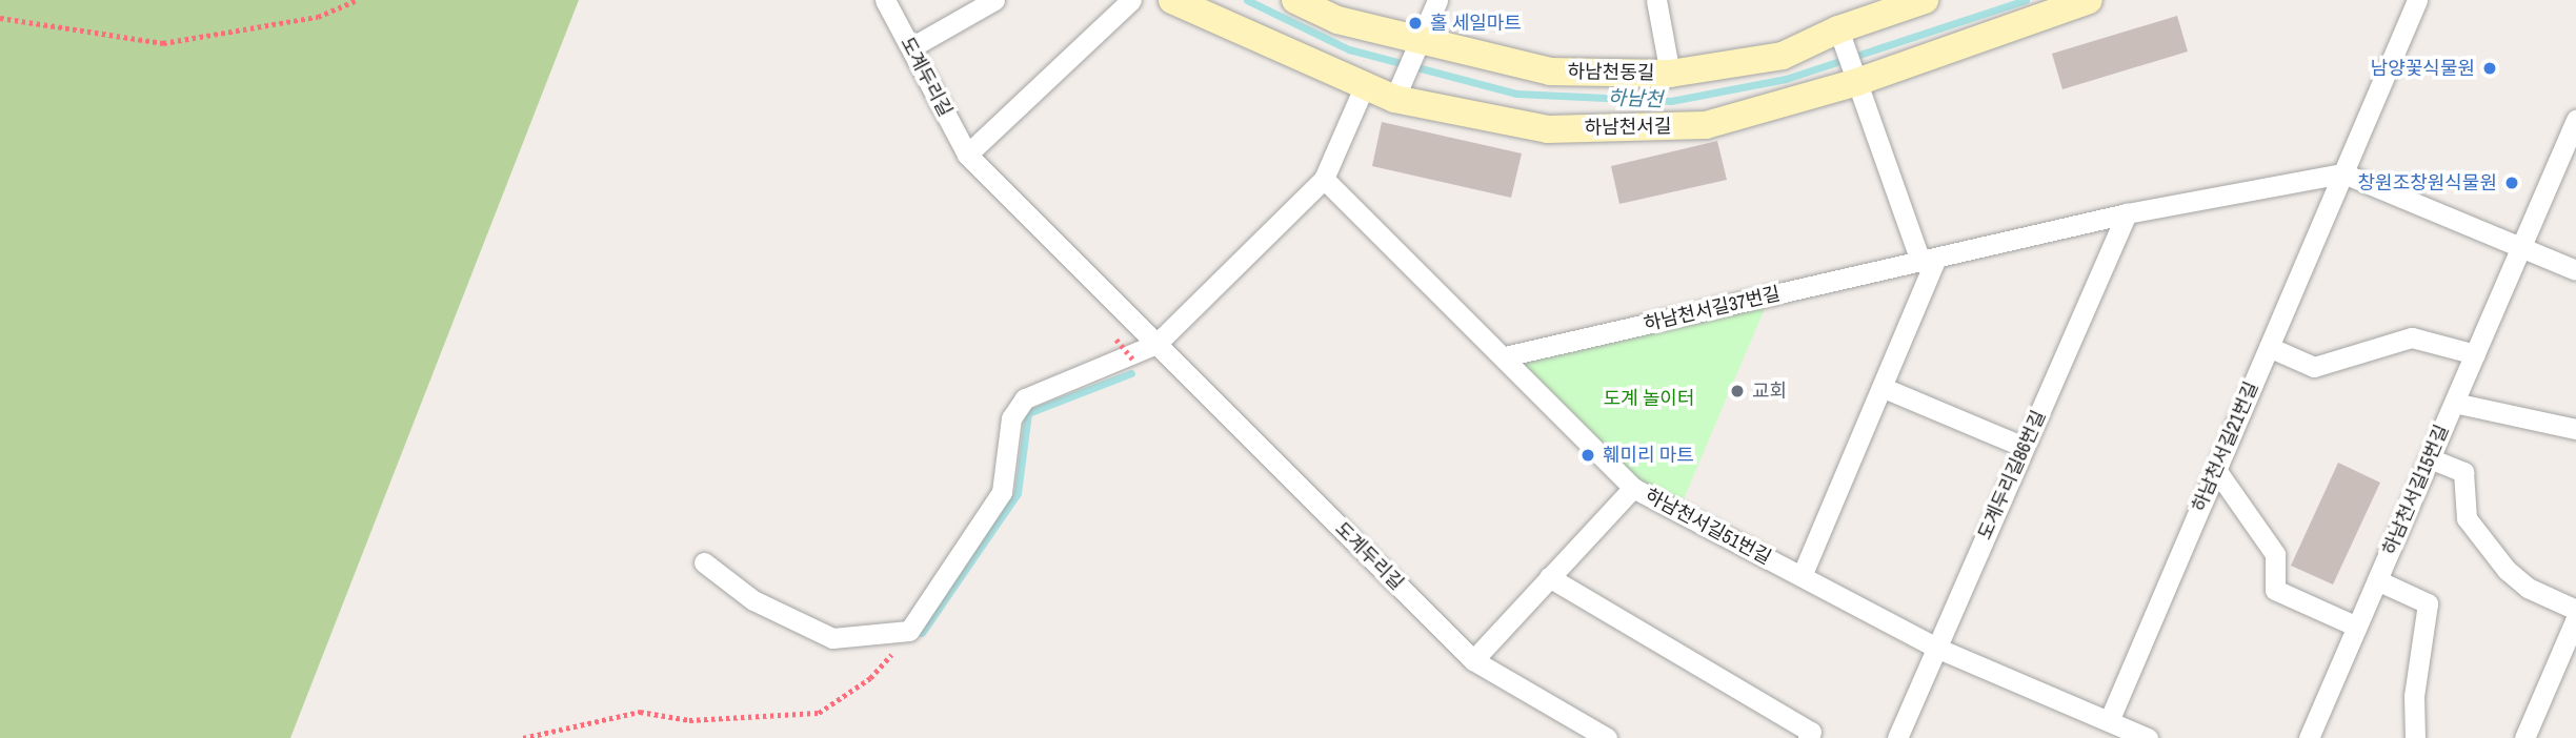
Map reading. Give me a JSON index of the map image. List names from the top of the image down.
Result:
{
  "streets": {
    "street": [
      "하남천동길",
      "도계두리길",
      "하남천서길",
      "하남천서길37번길",
      "하남천서길21번길",
      "도계두리길86번길",
      "하남천서길15번길",
      "하남천서길51번길"
    ]
  },
  "crossings": [
    ["하남천서길37번길", "하남천서길51번길"],
    ["하남천서길21번길", "하남천서길51번길"],
    ["도계두리길86번길", "하남천서길51번길"]
  ],
  "water": ["하남천"],
  "parks": ["도계 놀이터"],
  "places": [
    "홀 세일마트",
    "남양꽃식물원",
    "창원조창원식물원",
    "교회",
    "훼미리 마트"
  ]
}
